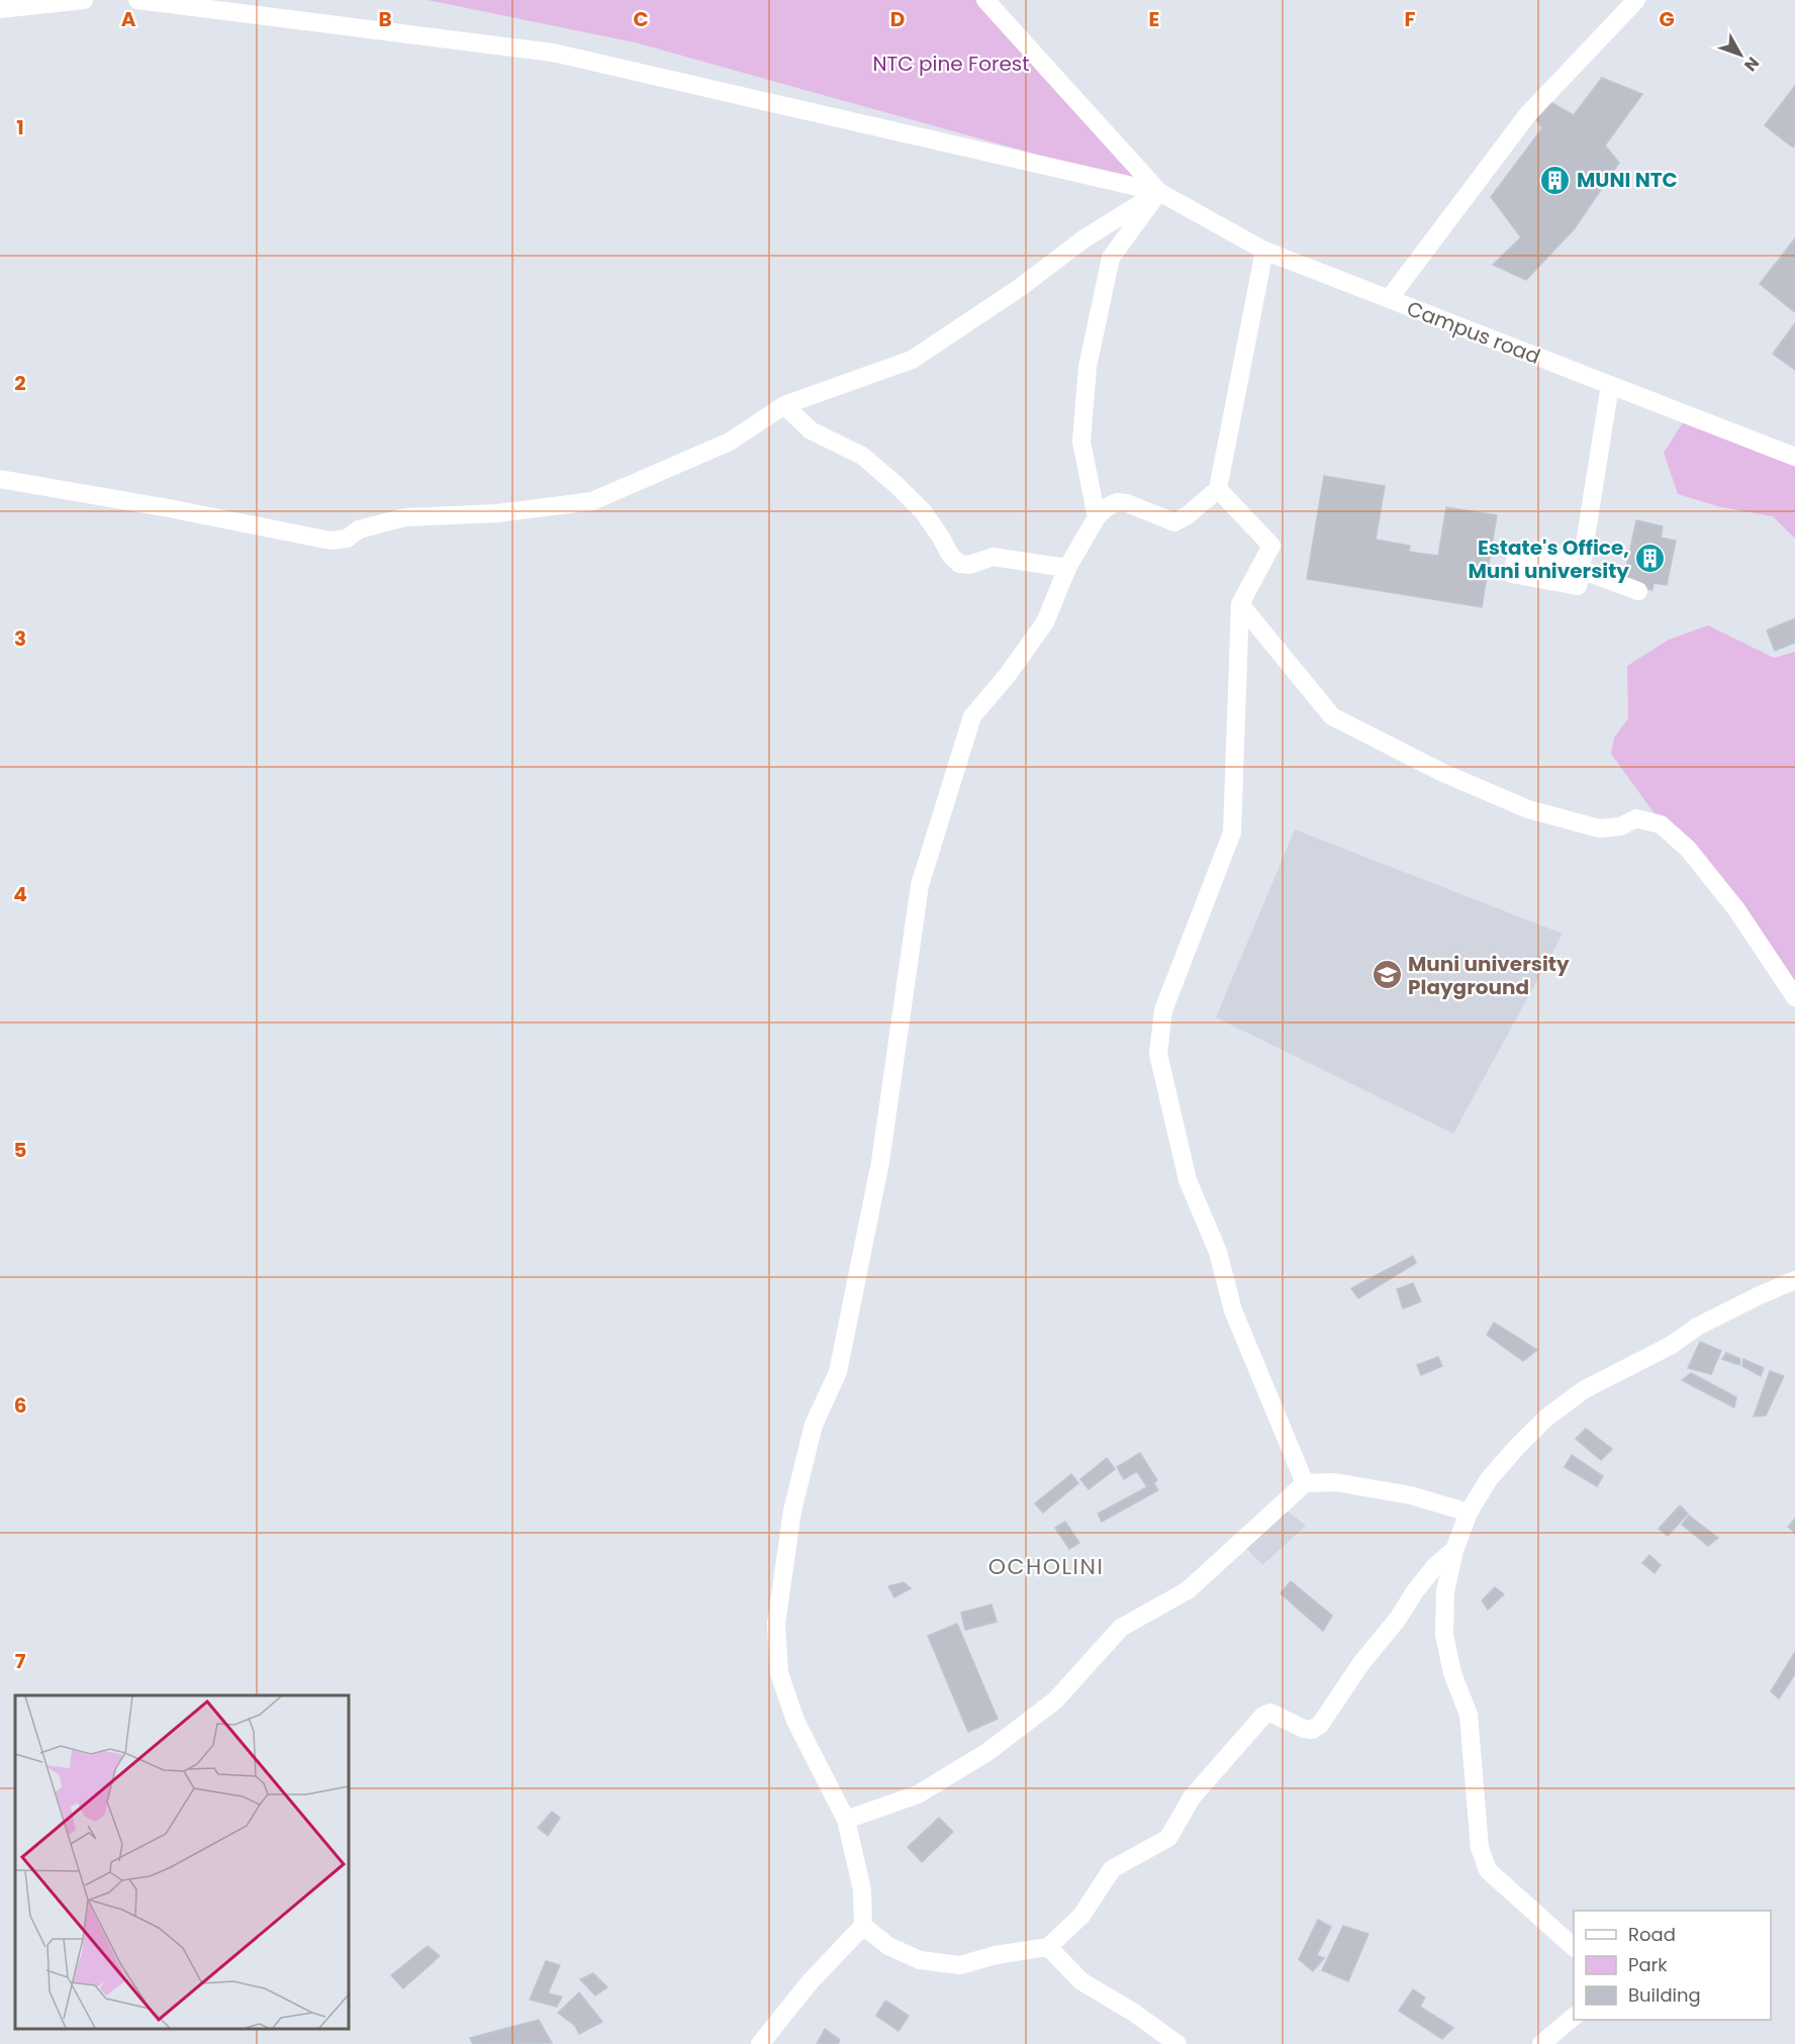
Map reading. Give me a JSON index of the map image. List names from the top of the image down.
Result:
{
  "streets": {
    "street": ["Campus road"]
  },
  "districts": ["OCHOLINI"],
  "parks": ["NTC pine Forest"],
  "places": {
    "building": ["MUNI NTC", "Estate's Office, Muni university"],
    "school or university": ["Muni university Playground"]
  },
  "legend": ["Road", "Park", "Building"],
  "north": "bottom right",
  "grid": {
    "columns": [
      "A",
      "B",
      "C",
      "D",
      "E",
      "F",
      "G"
    ],
    "rows": [
      "1",
      "2",
      "3",
      "4",
      "5",
      "6",
      "7"
    ]
  }
}
